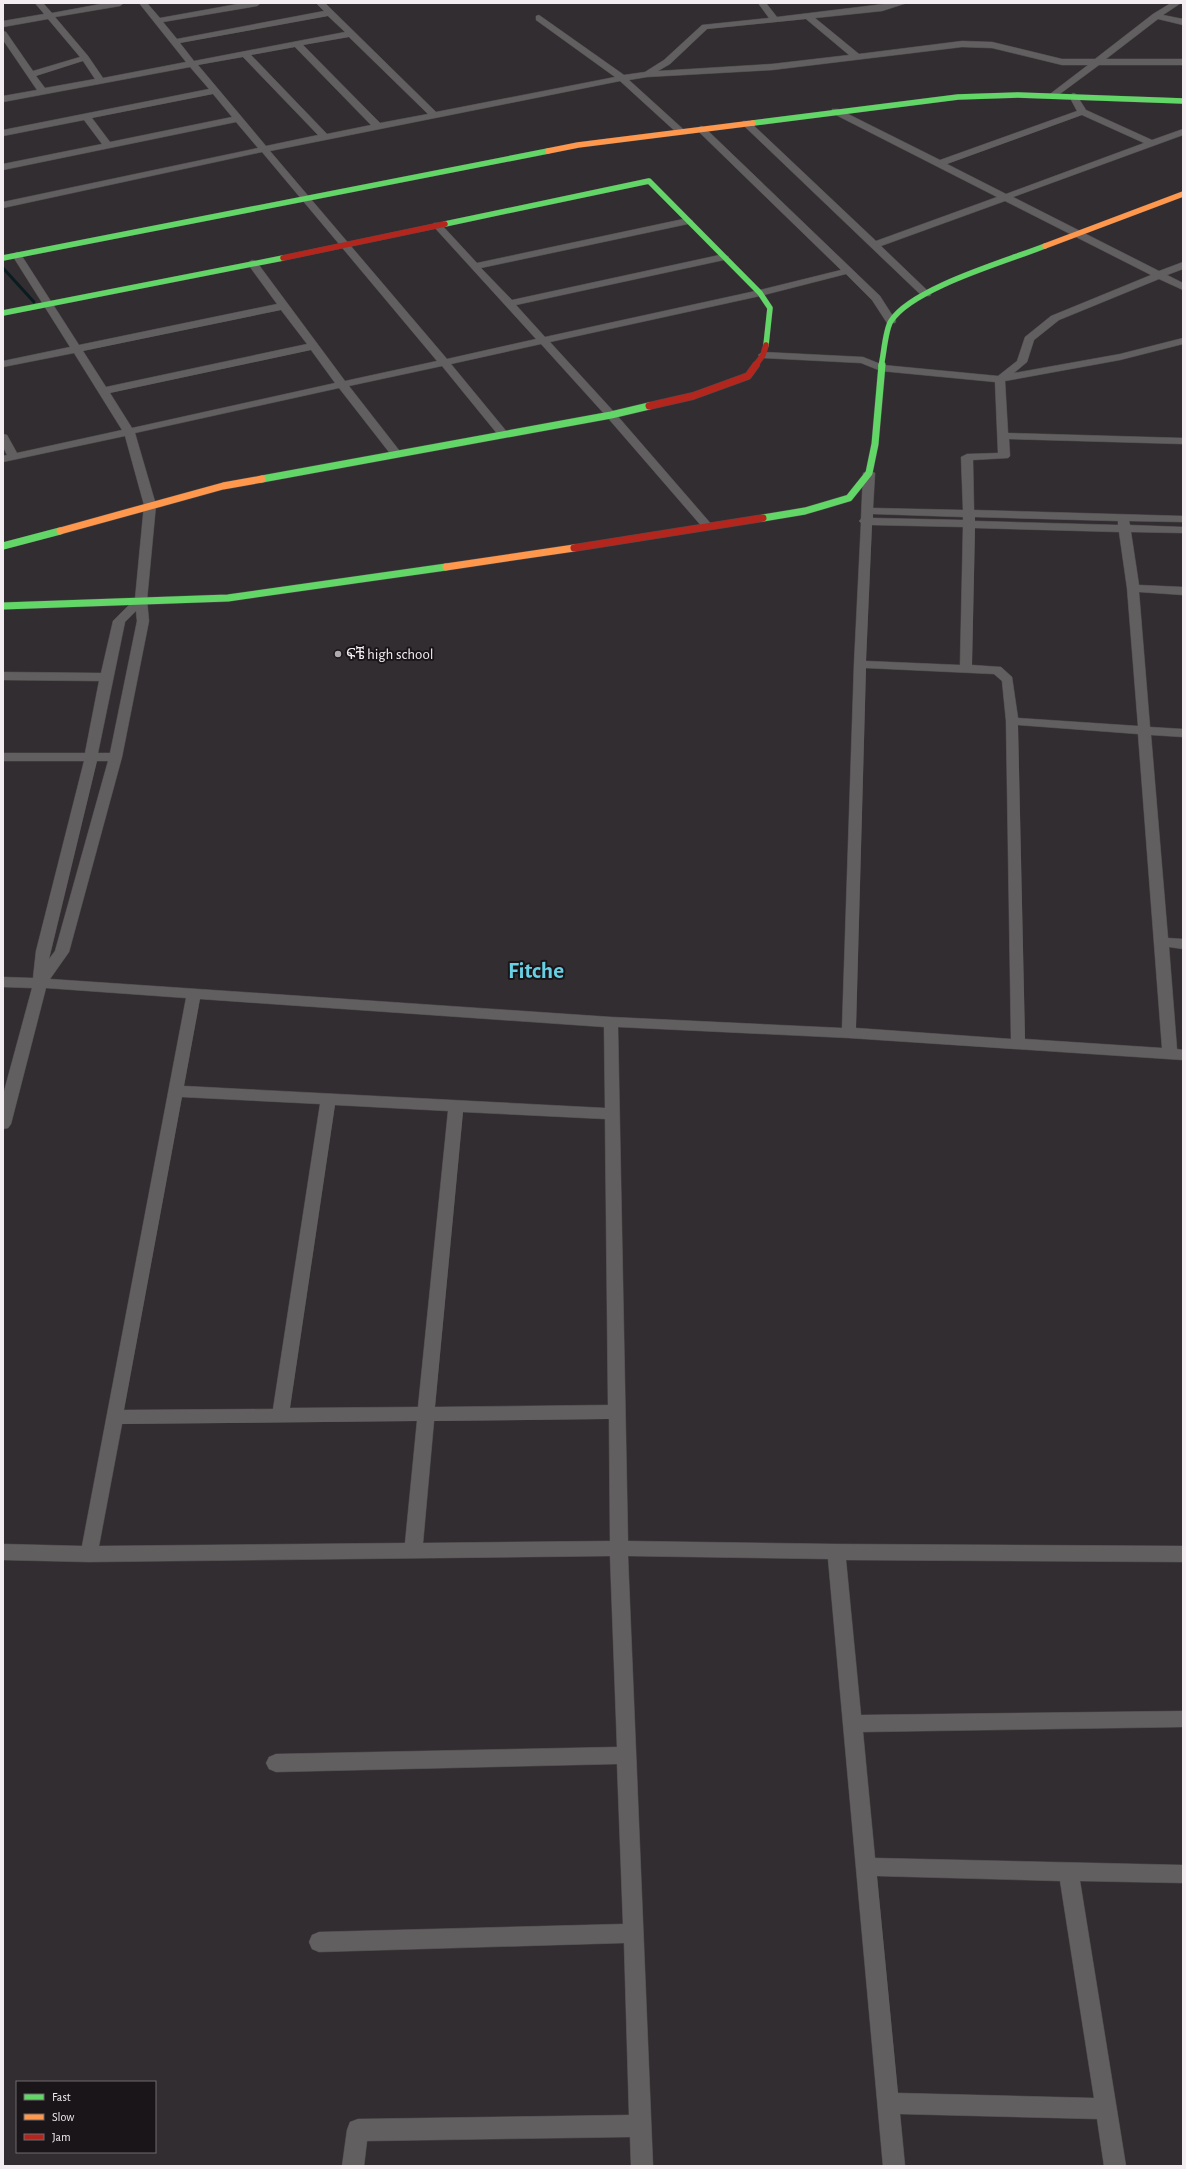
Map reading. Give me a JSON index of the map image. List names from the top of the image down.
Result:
{
  "districts": ["Fitche"],
  "places": ["ፍቼ high school"],
  "legend": ["Fast", "Slow", "Jam"]
}
